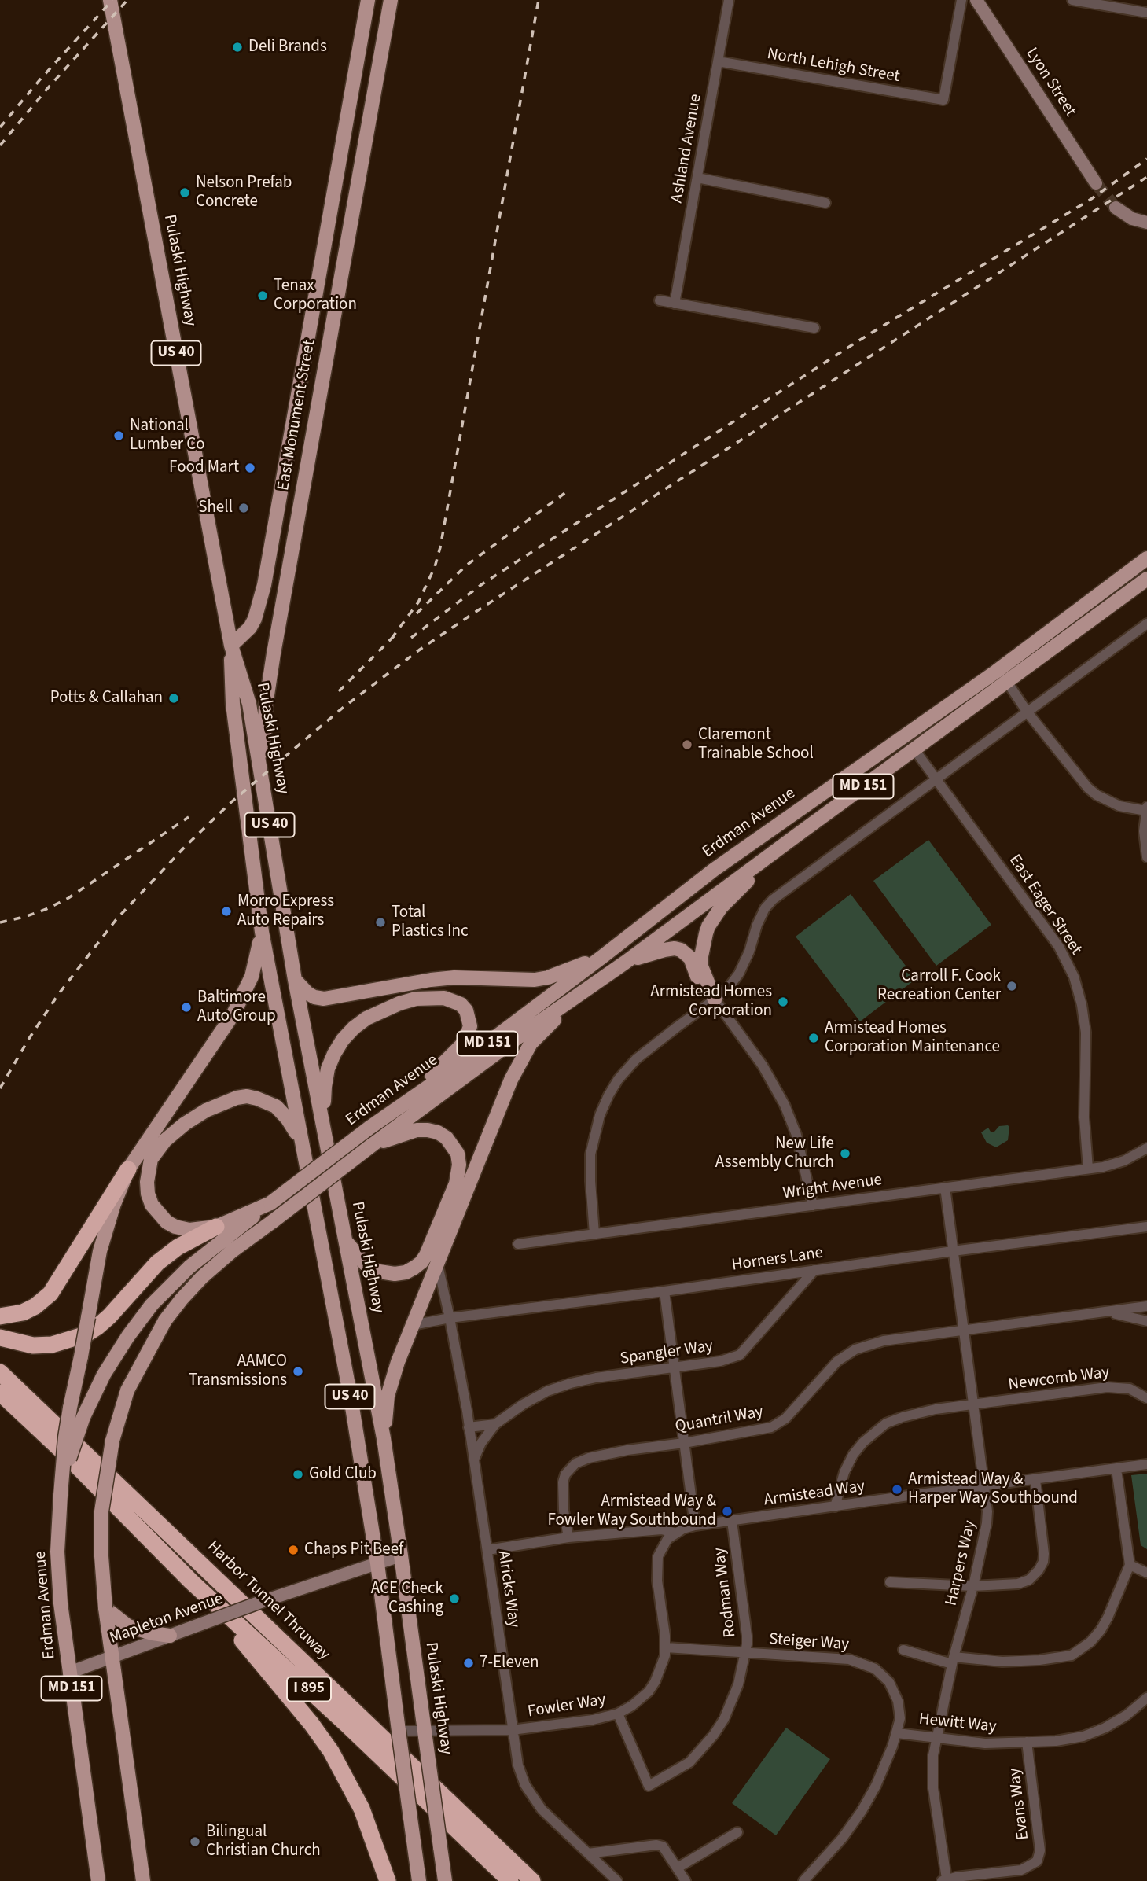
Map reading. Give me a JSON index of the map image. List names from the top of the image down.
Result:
{
  "streets": {
    "highway": ["Harbor Tunnel Thruway", "I 895"],
    "main road": [
      "Pulaski Highway",
      "US 40",
      "East Monument Street",
      "MD 151",
      "Erdman Avenue"
    ],
    "street": [
      "North Lehigh Street",
      "Lyon Street",
      "Ashland Avenue",
      "East Eager Street",
      "Wright Avenue",
      "Horners Lane",
      "Spangler Way",
      "Newcomb Way",
      "Quantril Way",
      "Armistead Way",
      "Harpers Way",
      "Alricks Way",
      "Rodman Way",
      "Mapleton Avenue",
      "Steiger Way",
      "Fowler Way",
      "Hewitt Way",
      "Evans Way"
    ]
  },
  "crossings": [
    ["North Lehigh Street", "Ashland Avenue"],
    ["Pulaski Highway", "East Monument Street"],
    ["Pulaski Highway", "Mapleton Avenue"],
    ["Pulaski Highway", "Fowler Way"],
    ["Erdman Avenue", "East Eager Street"],
    ["Erdman Avenue", "Mapleton Avenue"],
    ["East Eager Street", "Wright Avenue"],
    ["Wright Avenue", "Harpers Way"],
    ["Horners Lane", "Spangler Way"],
    ["Horners Lane", "Harpers Way"],
    ["Horners Lane", "Alricks Way"],
    ["Spangler Way", "Alricks Way"],
    ["Newcomb Way", "Armistead Way"],
    ["Newcomb Way", "Harpers Way"],
    ["Quantril Way", "Armistead Way"],
    ["Quantril Way", "Harpers Way"],
    ["Armistead Way", "Harpers Way"],
    ["Armistead Way", "Alricks Way"],
    ["Armistead Way", "Rodman Way"],
    ["Armistead Way", "Fowler Way"],
    ["Harpers Way", "Hewitt Way"],
    ["Harpers Way", "Evans Way"],
    ["Alricks Way", "Fowler Way"],
    ["Rodman Way", "Steiger Way"],
    ["Rodman Way", "Fowler Way"],
    ["Steiger Way", "Fowler Way"],
    ["Steiger Way", "Hewitt Way"],
    ["Hewitt Way", "Evans Way"]
  ],
  "places": [
    "Deli Brands",
    "Nelson Prefab Concrete",
    "Tenax Corporation",
    "National Lumber Co",
    "Food Mart",
    "Shell",
    "Potts & Callahan",
    "Claremont Trainable School",
    "Morro Express Auto Repairs",
    "Total Plastics Inc",
    "Carroll F. Cook Recreation Center",
    "Armistead Homes Corporation",
    "Baltimore Auto Group",
    "Armistead Homes Corporation Maintenance",
    "New Life Assembly Church",
    "AAMCO Transmissions",
    "Gold Club",
    "Armistead Way & Harper Way Southbound",
    "Armistead Way & Fowler Way Southbound",
    "Chaps Pit Beef",
    "ACE Check Cashing",
    "7-Eleven",
    "Bilingual Christian Church"
  ]
}
